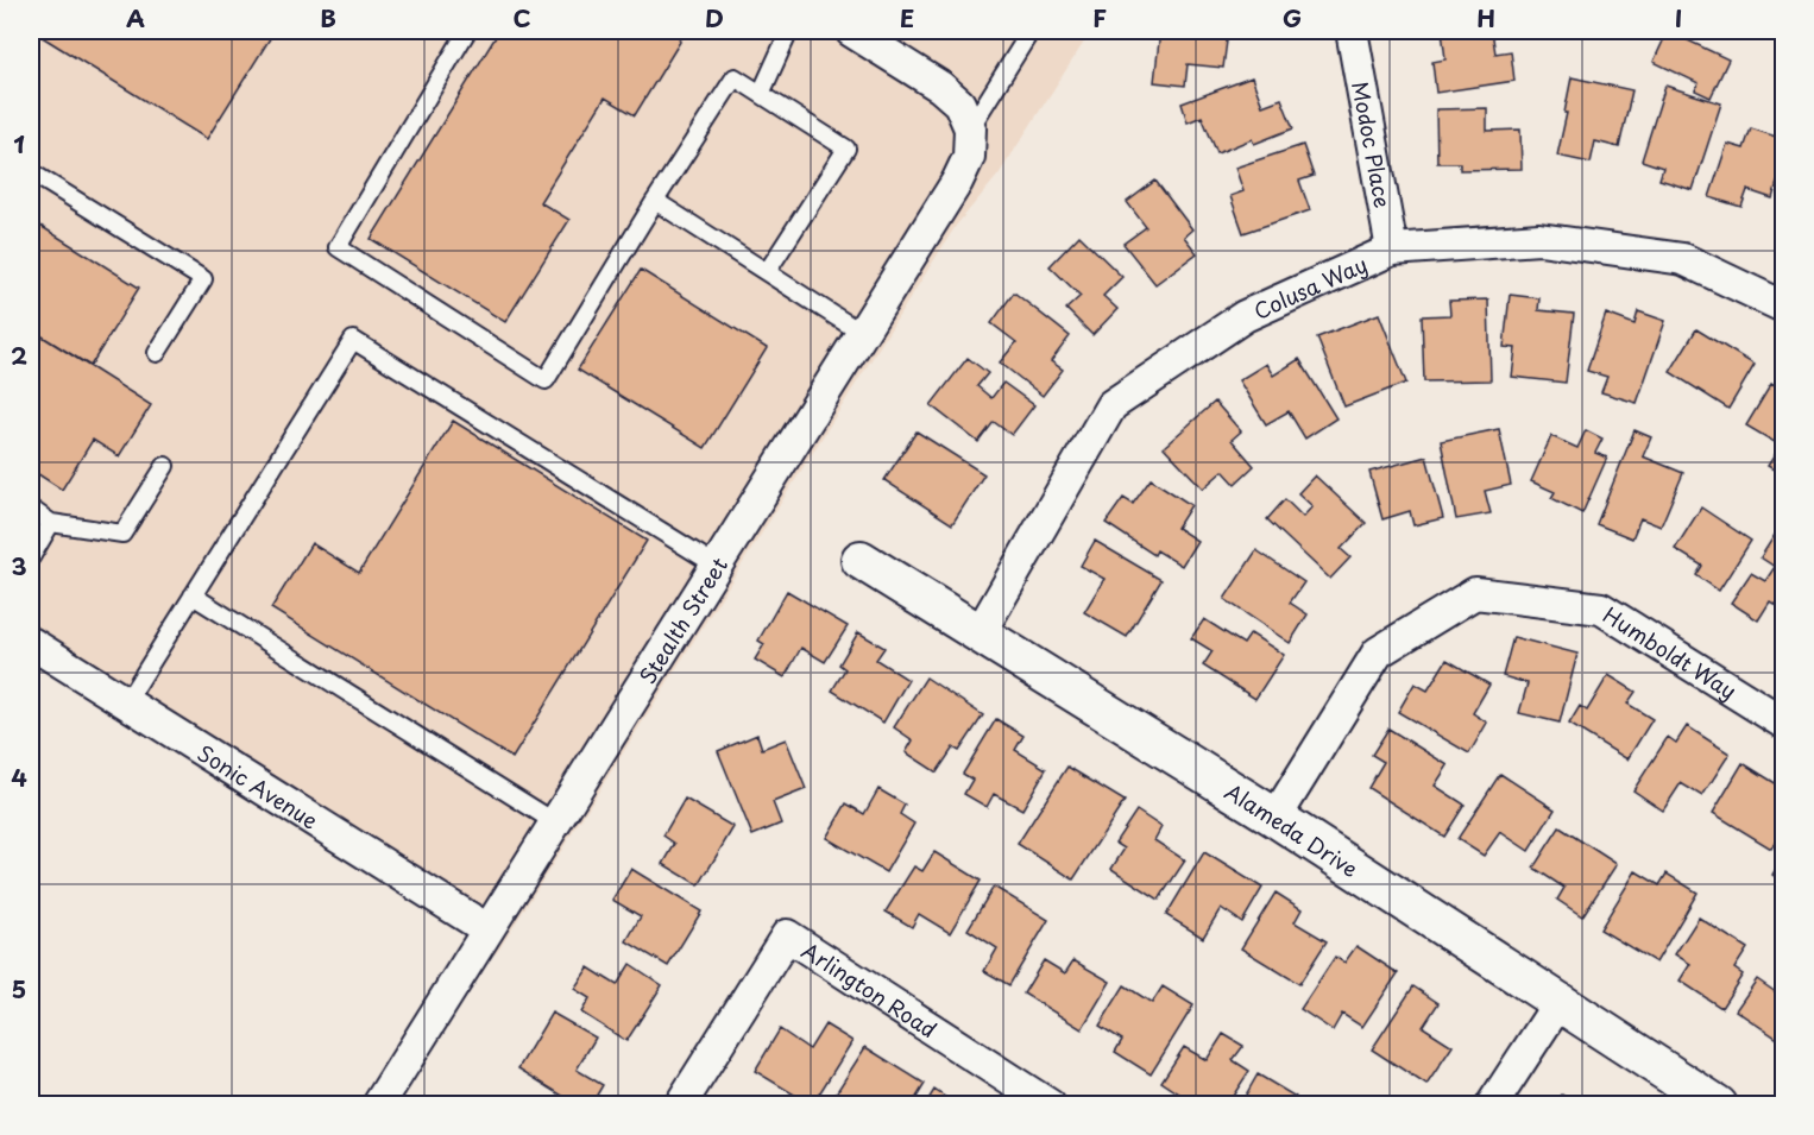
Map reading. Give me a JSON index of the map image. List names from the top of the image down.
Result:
{
  "streets": {
    "street": [
      "Modoc Place",
      "Colusa Way",
      "Stealth Street",
      "Humboldt Way",
      "Sonic Avenue",
      "Alameda Drive",
      "Arlington Road"
    ]
  },
  "crossings": [
    ["Modoc Place", "Colusa Way"],
    ["Colusa Way", "Alameda Drive"],
    ["Stealth Street", "Sonic Avenue"],
    ["Humboldt Way", "Alameda Drive"]
  ],
  "grid": {
    "columns": [
      "A",
      "B",
      "C",
      "D",
      "E",
      "F",
      "G",
      "H",
      "I"
    ],
    "rows": [
      "1",
      "2",
      "3",
      "4",
      "5"
    ]
  }
}
